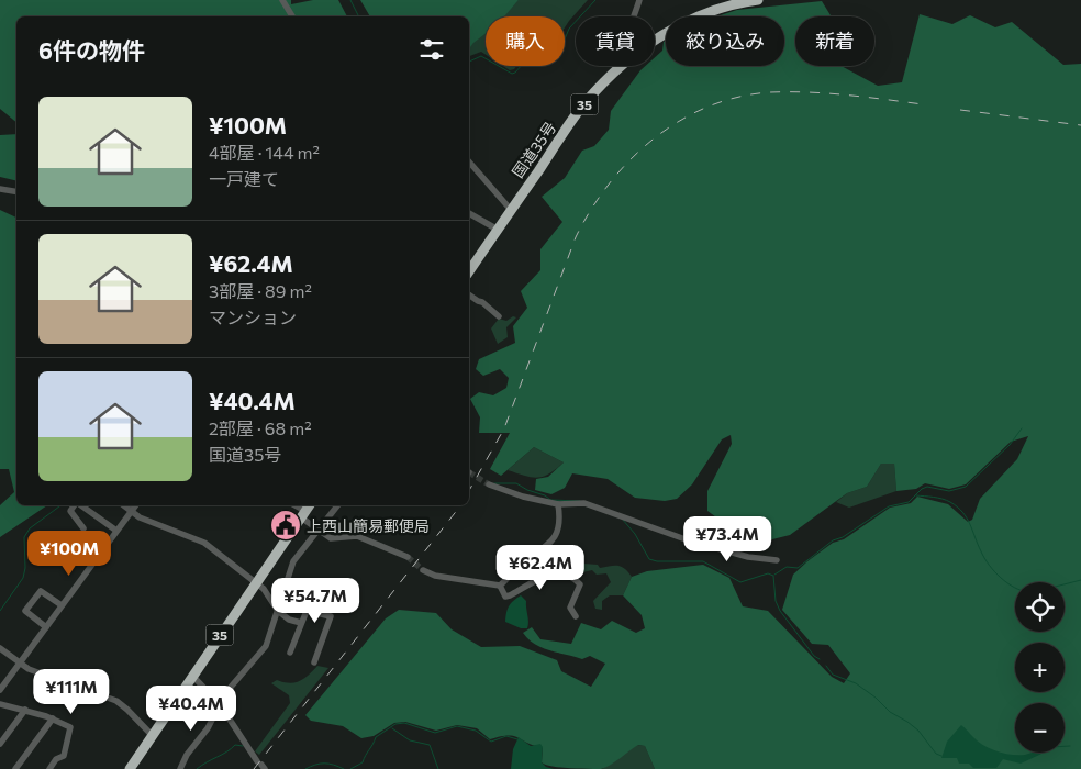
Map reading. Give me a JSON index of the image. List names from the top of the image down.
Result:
{
  "streets": {
    "highway": ["35", "国道35号"]
  },
  "places": {
    "public building": ["上西山簡易郵便局"]
  },
  "page": {
    "chip": [
      "購入",
      "賃貸",
      "絞り込み",
      "新着"
    ],
    "heading": "6件の物件",
    "list": [
      {
        "name": "¥100M",
        "note": "4部屋 · 144 m² · 一戸建て"
      },
      {
        "name": "¥62.4M",
        "note": "3部屋 · 89 m² · マンション"
      },
      {
        "name": "¥40.4M",
        "note": "2部屋 · 68 m² · 国道35号"
      }
    ],
    "price": [
      "¥73.4M",
      "¥100M",
      "¥62.4M",
      "¥54.7M",
      "¥111M",
      "¥40.4M"
    ],
    "map_buttons": ["+", "−"]
  }
}
